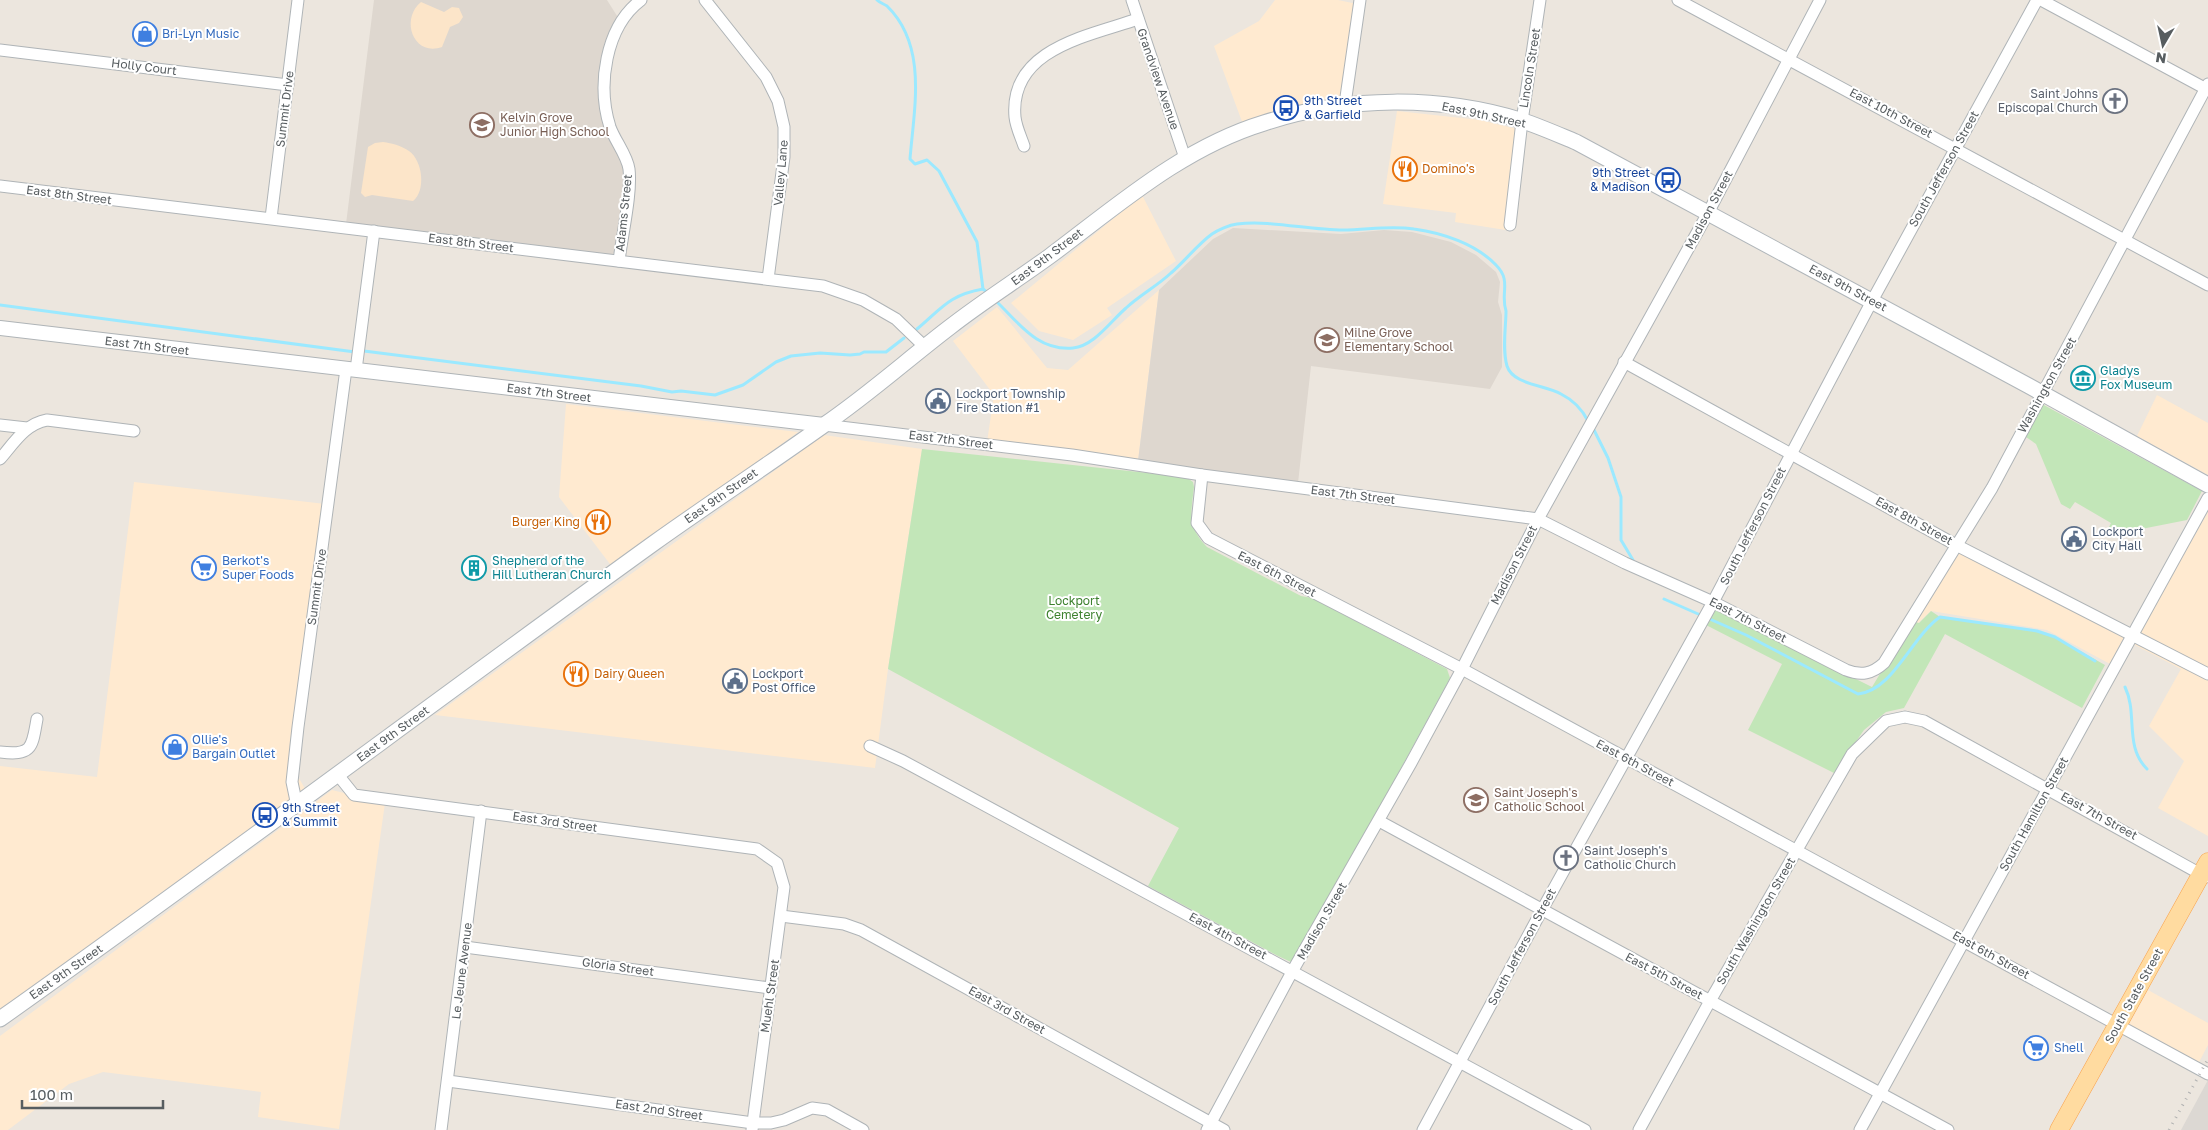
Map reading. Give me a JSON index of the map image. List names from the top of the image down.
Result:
{
  "streets": {
    "main road": ["East 9th Street", "South State Street"],
    "street": [
      "Holly Court",
      "Lincoln Street",
      "Grandview Avenue",
      "Summit Drive",
      "East 10th Street",
      "South Jefferson Street",
      "Valley Lane",
      "East 8th Street",
      "Madison Street",
      "Adams Street",
      "East 7th Street",
      "Washington Street",
      "East 6th Street",
      "South Hamilton Street",
      "East 3rd Street",
      "South Washington Street",
      "East 4th Street",
      "Gloria Street",
      "Le Jeune Avenue",
      "East 5th Street",
      "Muehl Street",
      "East 2nd Street"
    ]
  },
  "crossings": [
    ["Holly Court", "Summit Drive"],
    ["Lincoln Street", "East 9th Street"],
    ["Grandview Avenue", "East 9th Street"],
    ["Summit Drive", "East 9th Street"],
    ["Summit Drive", "East 8th Street"],
    ["Summit Drive", "East 7th Street"],
    ["East 10th Street", "South Jefferson Street"],
    ["East 10th Street", "Madison Street"],
    ["East 10th Street", "Washington Street"],
    ["East 9th Street", "South Jefferson Street"],
    ["East 9th Street", "East 8th Street"],
    ["East 9th Street", "Madison Street"],
    ["East 9th Street", "East 7th Street"],
    ["East 9th Street", "Washington Street"],
    ["East 9th Street", "East 3rd Street"],
    ["South Jefferson Street", "East 8th Street"],
    ["South Jefferson Street", "East 7th Street"],
    ["South Jefferson Street", "East 6th Street"],
    ["South Jefferson Street", "East 4th Street"],
    ["South Jefferson Street", "East 5th Street"],
    ["Valley Lane", "East 8th Street"],
    ["East 8th Street", "Madison Street"],
    ["East 8th Street", "Adams Street"],
    ["East 8th Street", "Washington Street"],
    ["East 8th Street", "South Hamilton Street"],
    ["Madison Street", "East 7th Street"],
    ["Madison Street", "East 6th Street"],
    ["Madison Street", "East 3rd Street"],
    ["Madison Street", "East 4th Street"],
    ["Madison Street", "East 5th Street"],
    ["East 7th Street", "Washington Street"],
    ["East 7th Street", "East 6th Street"],
    ["East 7th Street", "South Hamilton Street"],
    ["East 7th Street", "South Washington Street"],
    ["East 7th Street", "South State Street"],
    ["East 6th Street", "South Hamilton Street"],
    ["East 6th Street", "South Washington Street"],
    ["East 6th Street", "South State Street"],
    ["South Hamilton Street", "East 5th Street"],
    ["East 3rd Street", "Le Jeune Avenue"],
    ["East 3rd Street", "Muehl Street"],
    ["South Washington Street", "East 5th Street"],
    ["Gloria Street", "Le Jeune Avenue"],
    ["Gloria Street", "Muehl Street"],
    ["Le Jeune Avenue", "East 2nd Street"],
    ["Muehl Street", "East 2nd Street"]
  ],
  "parks": ["Lockport Cemetery"],
  "places": {
    "shop": ["Bri-Lyn Music", "Ollie's Bargain Outlet"],
    "church": ["Saint Johns Episcopal Church", "Saint Joseph's Catholic Church"],
    "bus stop": ["9th Street & Garfield", "9th Street & Madison", "9th Street & Summit"],
    "school or university": ["Kelvin Grove Junior High School", "Milne Grove Elementary School", "Saint Joseph's Catholic School"],
    "restaurant": ["Domino's", "Burger King", "Dairy Queen"],
    "museum": ["Gladys Fox Museum"],
    "public building": ["Lockport Township Fire Station #1", "Lockport City Hall", "Lockport Post Office"],
    "supermarket": ["Berkot's Super Foods", "Shell"],
    "building": ["Shepherd of the Hill Lutheran Church"]
  },
  "scale_bar": "100 m",
  "north": "bottom"
}
